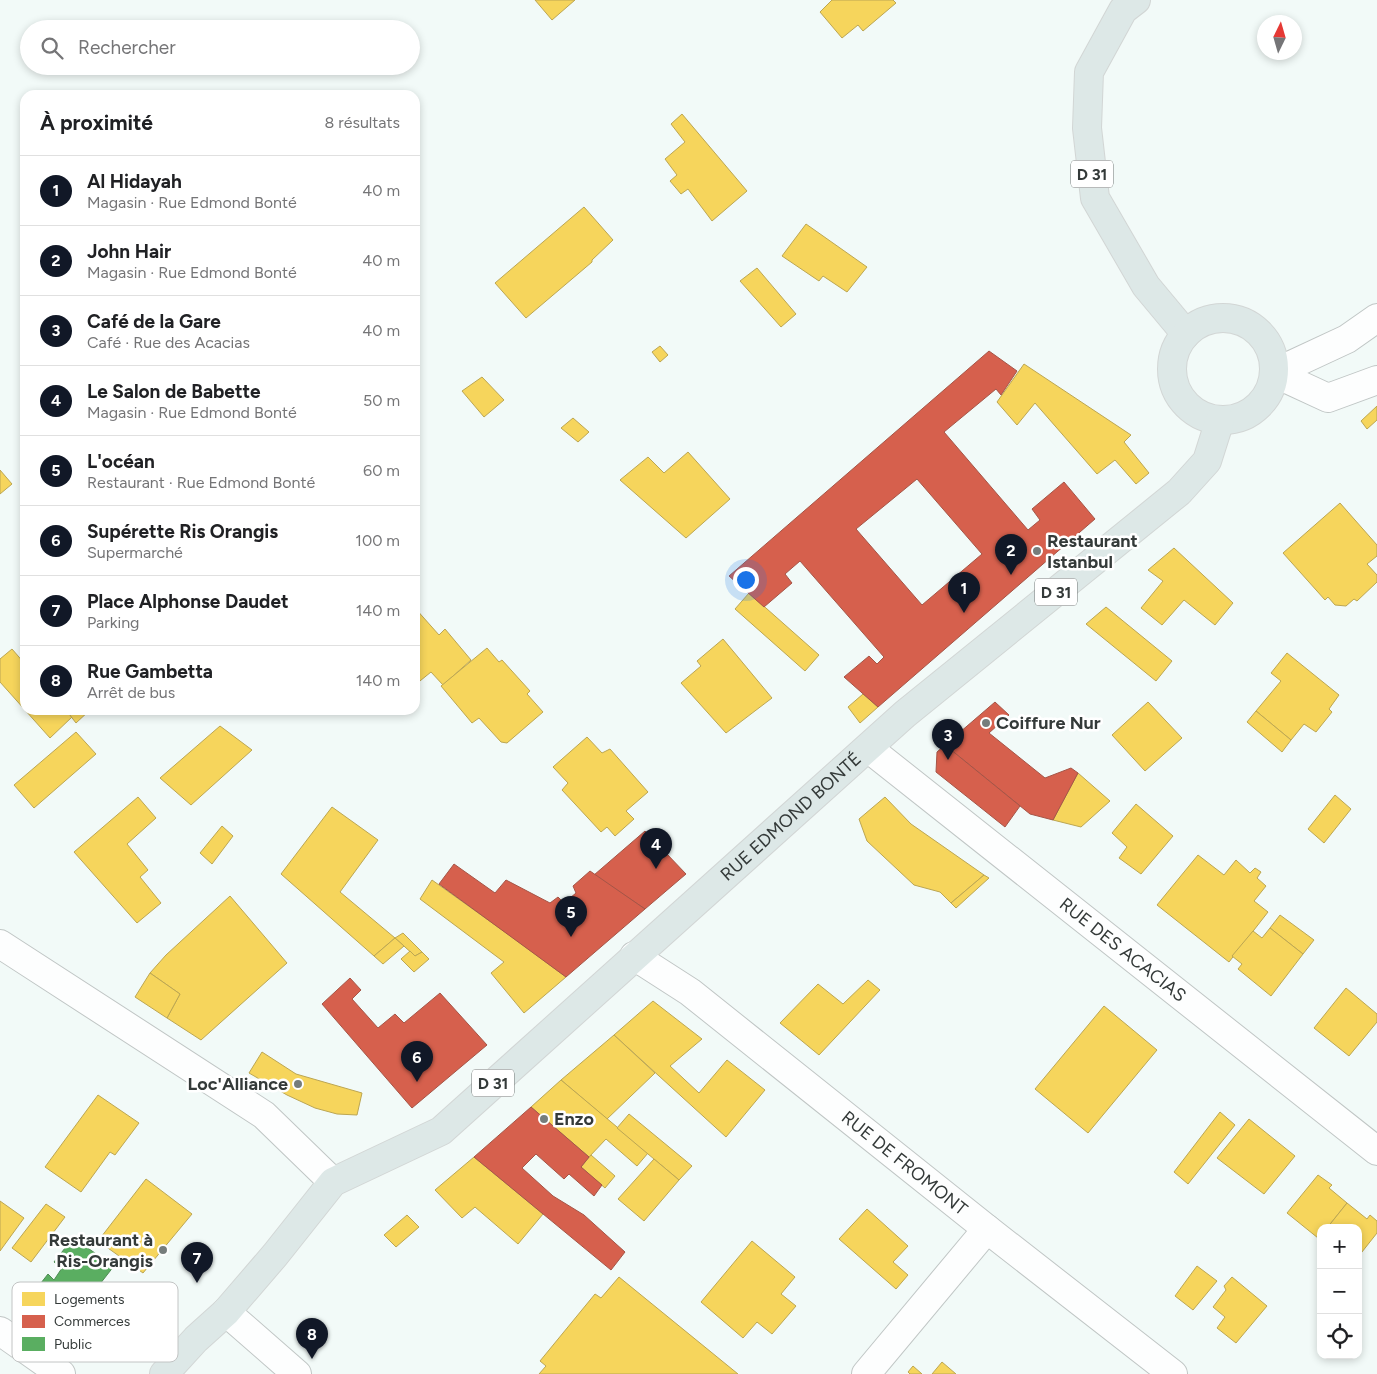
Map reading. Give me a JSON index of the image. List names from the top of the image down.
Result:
{
  "streets": {
    "main road": ["D 31", "RUE EDMOND BONTÉ"],
    "street": ["RUE DES ACACIAS", "RUE DE FROMONT"]
  },
  "crossings": [
    ["D 31", "RUE EDMOND BONTÉ"],
    ["RUE EDMOND BONTÉ", "RUE DES ACACIAS"],
    ["RUE EDMOND BONTÉ", "RUE DE FROMONT"]
  ],
  "places": [
    "Restaurant Istanbul",
    "Coiffure Nur",
    "Loc'Alliance",
    "Enzo",
    "Restaurant à Ris-Orangis"
  ],
  "legend": ["Logements", "Commerces", "Public"],
  "north": "top",
  "page": {
    "search": "Rechercher",
    "heading": ["À proximité", "8 résultats"],
    "list": [
      {
        "mark": "1",
        "name": "Al Hidayah",
        "note": "Magasin · Rue Edmond Bonté",
        "value": "40 m"
      },
      {
        "mark": "2",
        "name": "John Hair",
        "note": "Magasin · Rue Edmond Bonté",
        "value": "40 m"
      },
      {
        "mark": "3",
        "name": "Café de la Gare",
        "note": "Café · Rue des Acacias",
        "value": "40 m"
      },
      {
        "mark": "4",
        "name": "Le Salon de Babette",
        "note": "Magasin · Rue Edmond Bonté",
        "value": "50 m"
      },
      {
        "mark": "5",
        "name": "L'océan",
        "note": "Restaurant · Rue Edmond Bonté",
        "value": "60 m"
      },
      {
        "mark": "6",
        "name": "Supérette Ris Orangis",
        "note": "Supermarché",
        "value": "100 m"
      },
      {
        "mark": "7",
        "name": "Place Alphonse Daudet",
        "note": "Parking",
        "value": "140 m"
      },
      {
        "mark": "8",
        "name": "Rue Gambetta",
        "note": "Arrêt de bus",
        "value": "140 m"
      }
    ],
    "pins": [
      "2",
      "1",
      "3",
      "4",
      "5",
      "6",
      "7",
      "8"
    ],
    "map_buttons": ["+", "−"]
  }
}
